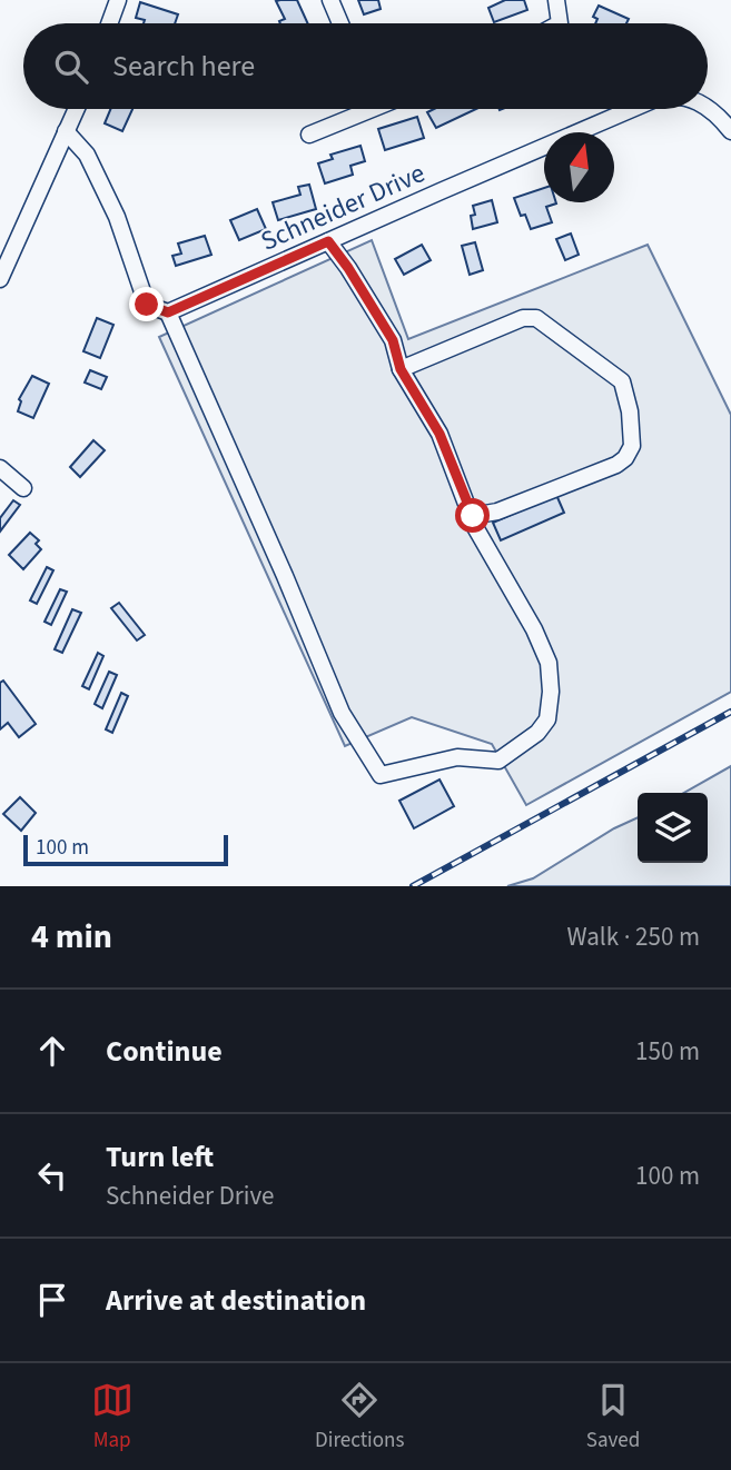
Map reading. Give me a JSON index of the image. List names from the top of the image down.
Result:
{
  "streets": {
    "street": ["Schneider Drive"]
  },
  "scale_bar": "100 m",
  "north": "top",
  "page": {
    "search": "Search here",
    "scale": "100 m",
    "heading": ["4 min", "Walk · 250 m"],
    "list": [
      ["Continue", "150 m"],
      ["Turn left", "Schneider Drive", "100 m"],
      "Arrive at destination"
    ],
    "nav": ["Map", "Directions", "Saved"]
  }
}
